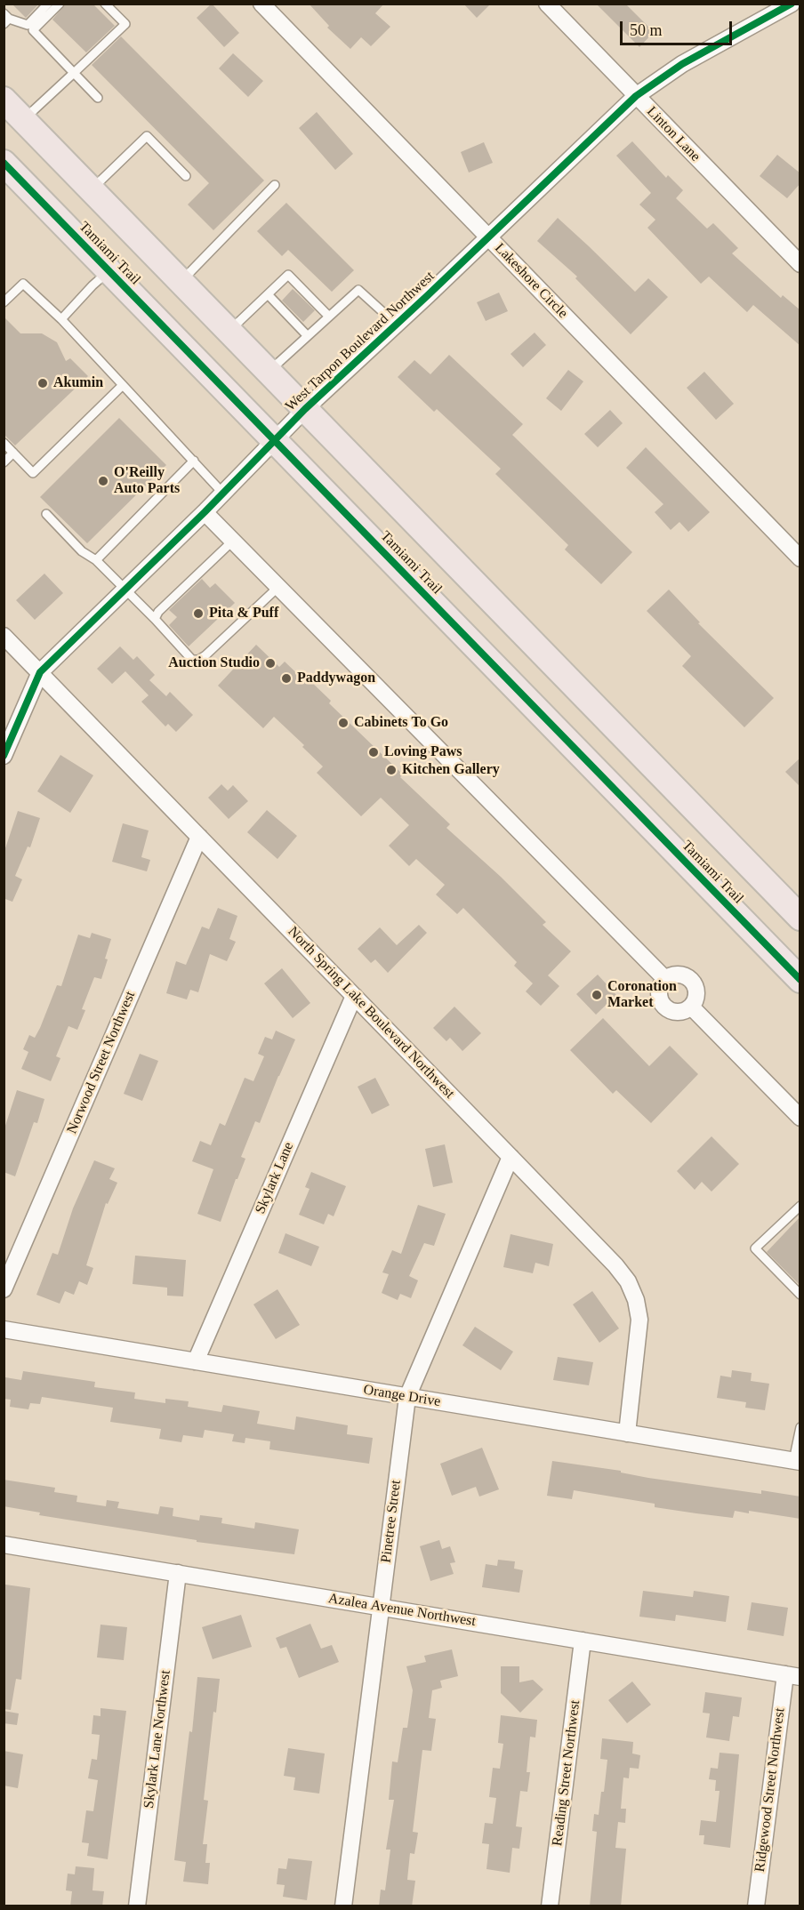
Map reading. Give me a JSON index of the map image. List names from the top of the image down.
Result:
{
  "streets": {
    "main road": ["Tamiami Trail"],
    "street": [
      "Linton Lane",
      "Lakeshore Circle",
      "West Tarpon Boulevard Northwest",
      "North Spring Lake Boulevard Northwest",
      "Norwood Street Northwest",
      "Skylark Lane",
      "Orange Drive",
      "Pinetree Street",
      "Azalea Avenue Northwest",
      "Skylark Lane Northwest",
      "Reading Street Northwest",
      "Ridgewood Street Northwest"
    ]
  },
  "crossings": [
    ["Linton Lane", "West Tarpon Boulevard Northwest"],
    ["Tamiami Trail", "West Tarpon Boulevard Northwest"],
    ["Lakeshore Circle", "West Tarpon Boulevard Northwest"],
    ["West Tarpon Boulevard Northwest", "North Spring Lake Boulevard Northwest"],
    ["North Spring Lake Boulevard Northwest", "Norwood Street Northwest"],
    ["North Spring Lake Boulevard Northwest", "Skylark Lane"],
    ["North Spring Lake Boulevard Northwest", "Orange Drive"],
    ["North Spring Lake Boulevard Northwest", "Pinetree Street"],
    ["Skylark Lane", "Orange Drive"],
    ["Orange Drive", "Pinetree Street"],
    ["Pinetree Street", "Azalea Avenue Northwest"],
    ["Azalea Avenue Northwest", "Skylark Lane Northwest"],
    ["Azalea Avenue Northwest", "Reading Street Northwest"],
    ["Azalea Avenue Northwest", "Ridgewood Street Northwest"]
  ],
  "places": [
    "Akumin",
    "O'Reilly Auto Parts",
    "Pita & Puff",
    "Auction Studio",
    "Paddywagon",
    "Cabinets To Go",
    "Loving Paws",
    "Kitchen Gallery",
    "Coronation Market"
  ],
  "scale_bar": "50 m"
}
